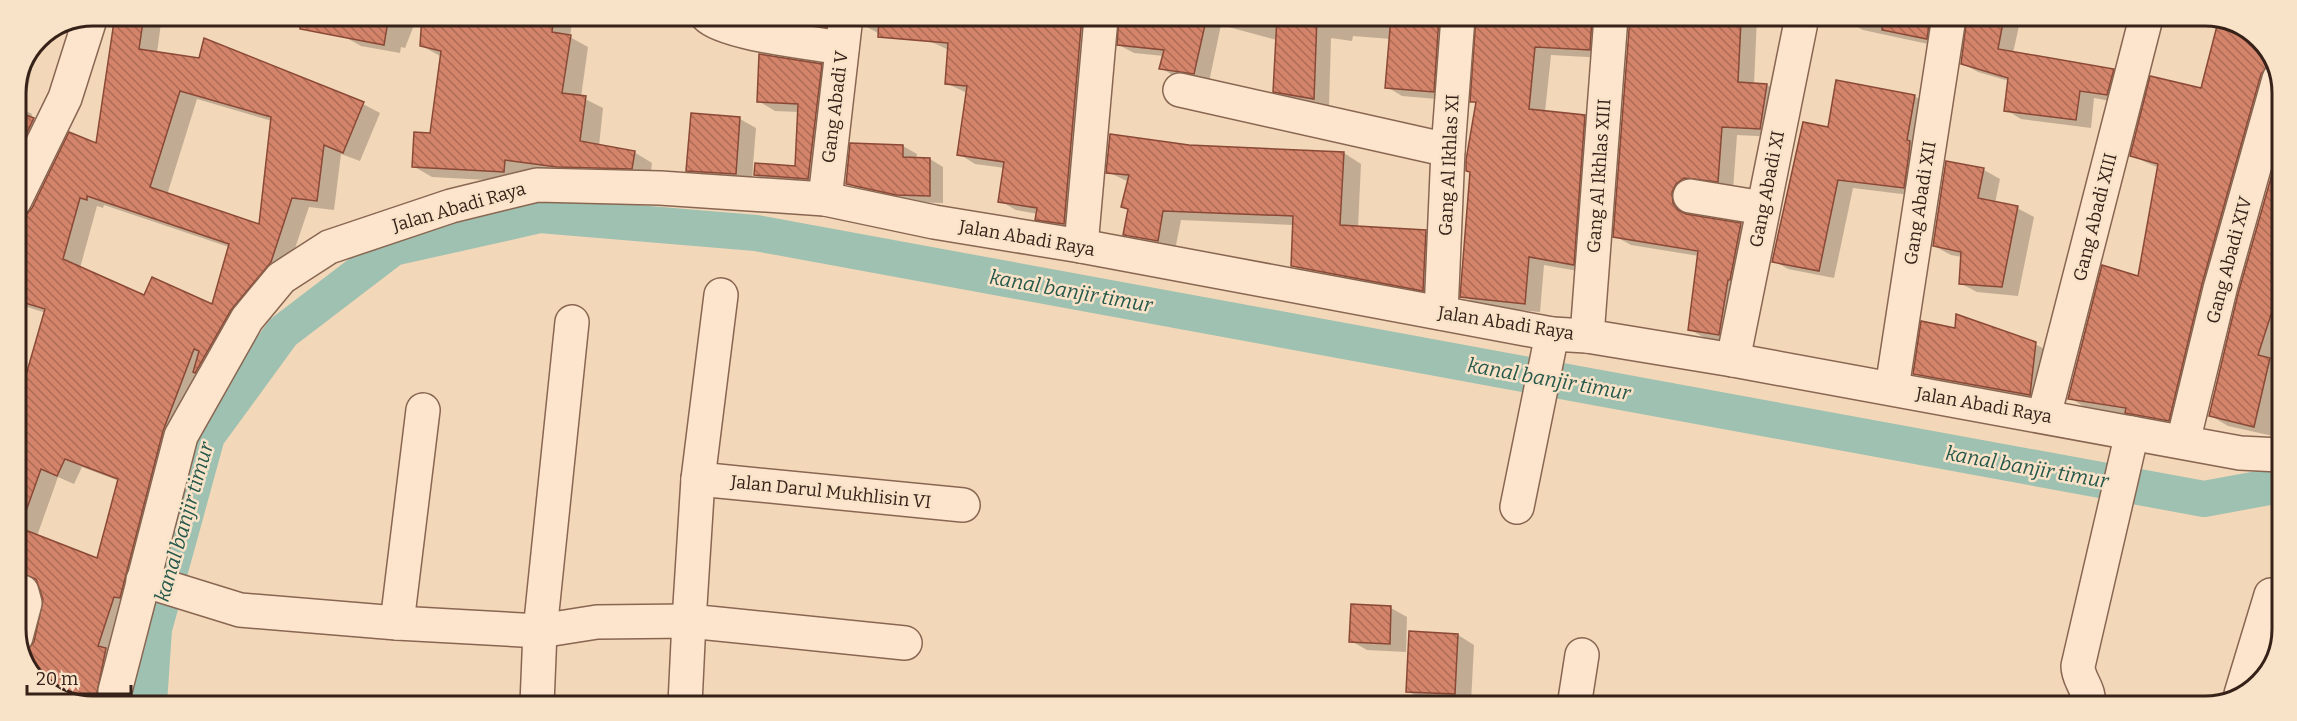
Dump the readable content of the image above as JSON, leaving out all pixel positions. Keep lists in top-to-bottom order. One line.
{"streets":{"street":["Gang Abadi V","Gang Al Ikhlas XI","Gang Al Ikhlas XIII","Gang Abadi XI","Gang Abadi XII","Jalan Abadi Raya","Gang Abadi XIII","Gang Abadi XIV","Jalan Darul Mukhlisin VI"]},"crossings":[["Gang Abadi V","Jalan Abadi Raya"],["Gang Al Ikhlas XI","Jalan Abadi Raya"],["Gang Al Ikhlas XIII","Jalan Abadi Raya"],["Gang Abadi XI","Jalan Abadi Raya"],["Gang Abadi XII","Jalan Abadi Raya"],["Jalan Abadi Raya","Gang Abadi XIII"],["Jalan Abadi Raya","Gang Abadi XIV"]],"water":["kanal banjir timur"],"scale_bar":"20 m"}
